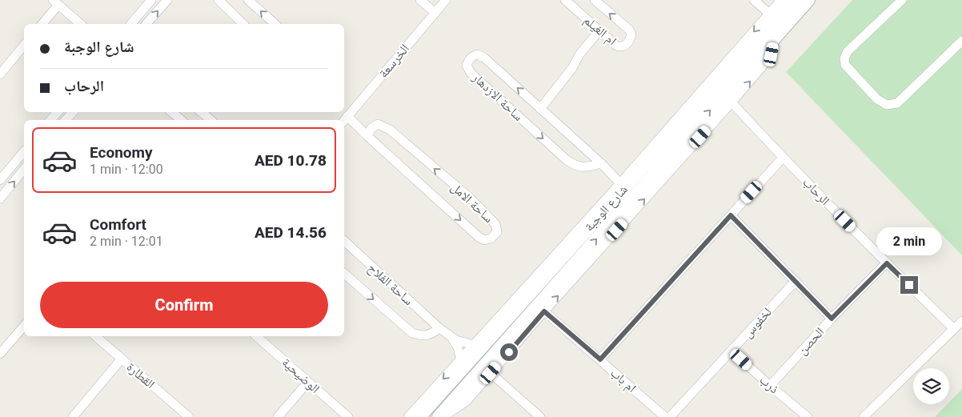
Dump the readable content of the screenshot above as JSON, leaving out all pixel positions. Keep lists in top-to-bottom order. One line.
{"streets":{"street":["ام الغيلم","الخرسعة","ساحة الازدهار","الرحاب","ساحة الامل","شارع الوجبة","ساحة الفلاح","لخفوس","الحصن","القطارة","الوضيحية","ام باب","ذرب"]},"crossings":[["الخرسعة","ساحة الامل"],["ساحة الازدهار","شارع الوجبة"],["الرحاب","شارع الوجبة"],["الرحاب","الحصن"],["شارع الوجبة","ساحة الفلاح"],["شارع الوجبة","ام باب"],["لخفوس","ذرب"],["الحصن","ذرب"]],"page":{"banner":["شارع الوجبة","الرحاب"],"list":[{"name":"Economy","note":"1 min · 12:00","value":"AED 10.78"},{"name":"Comfort","note":"2 min · 12:01","value":"AED 14.56"}],"bubble":"2 min","buttons":"Confirm"}}
